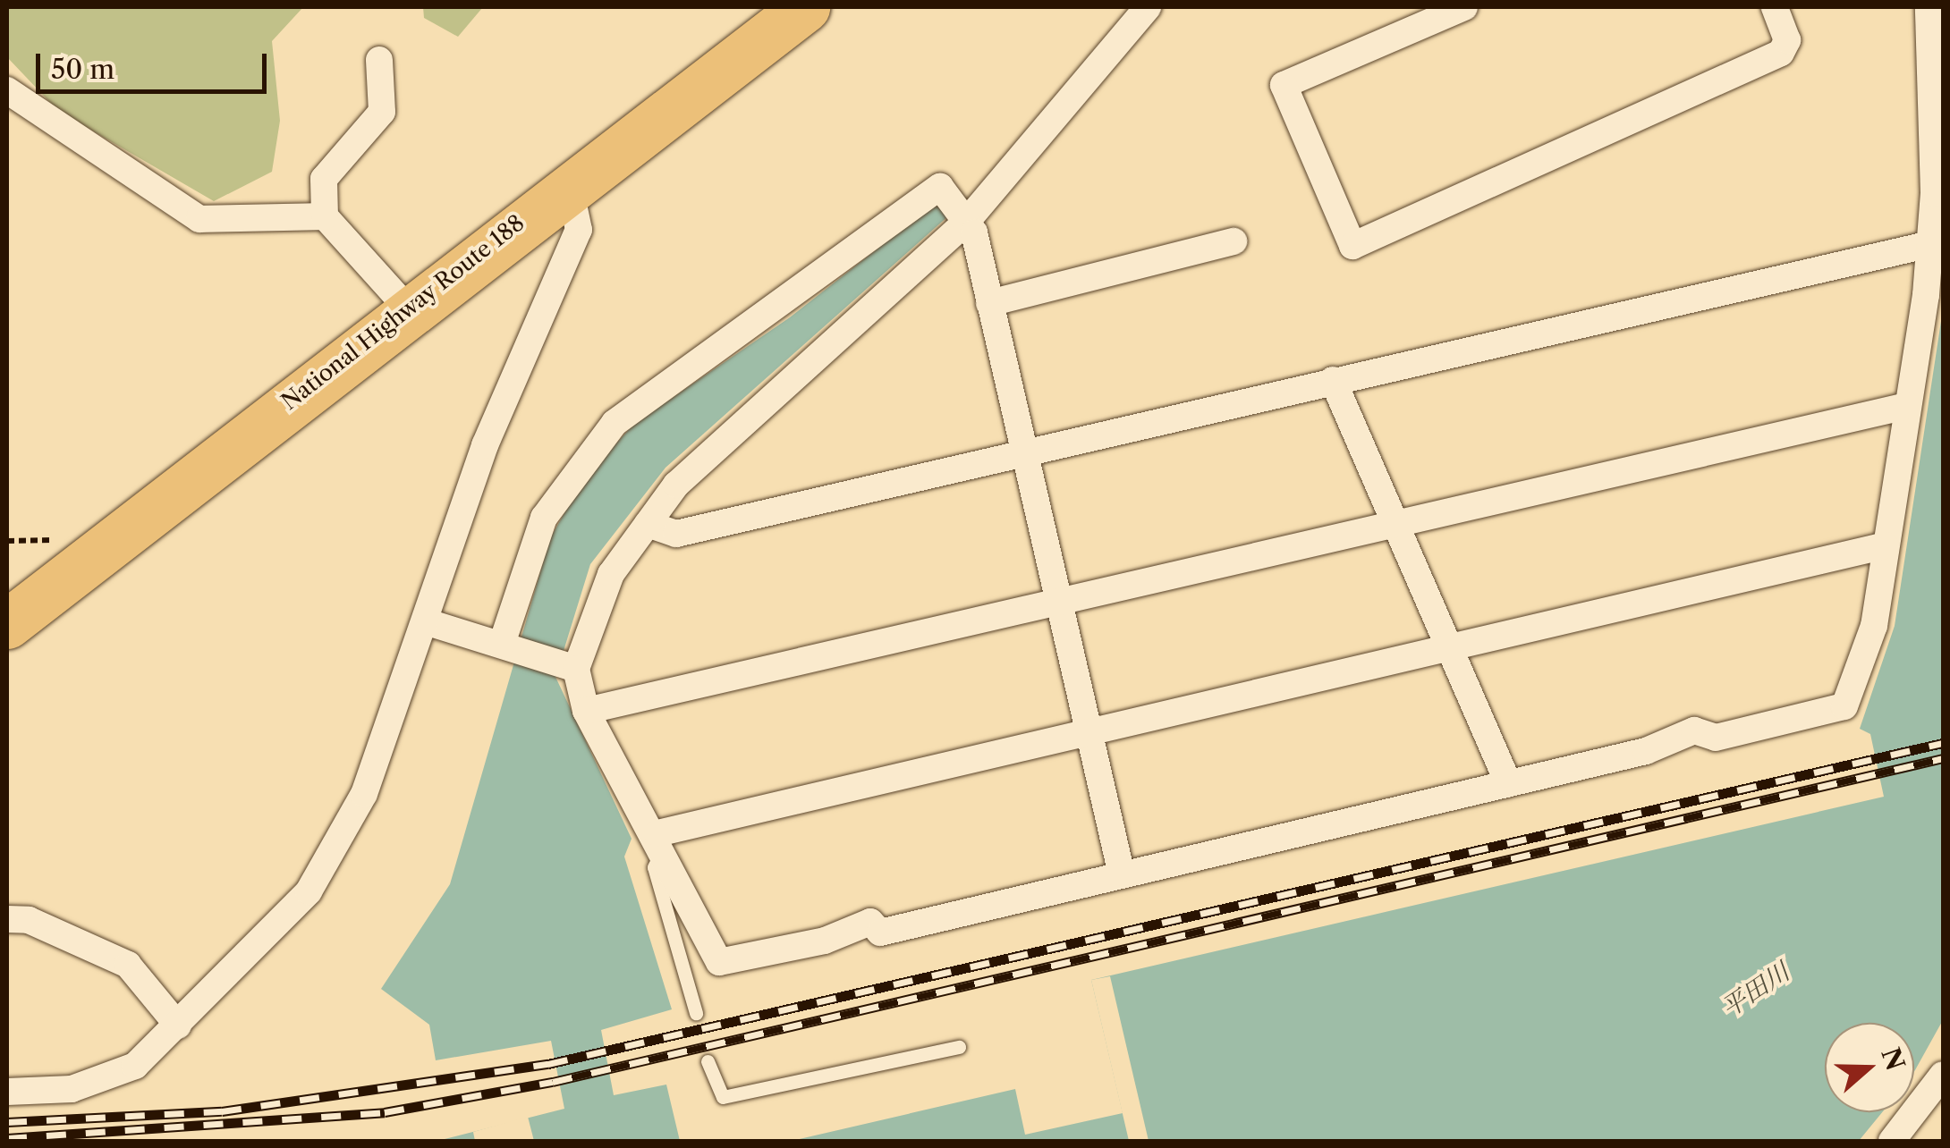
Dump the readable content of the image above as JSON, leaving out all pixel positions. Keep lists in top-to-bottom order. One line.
{"streets":{"highway":["National Highway Route 188"]},"water":["平田川"],"scale_bar":"50 m","north":"right"}
